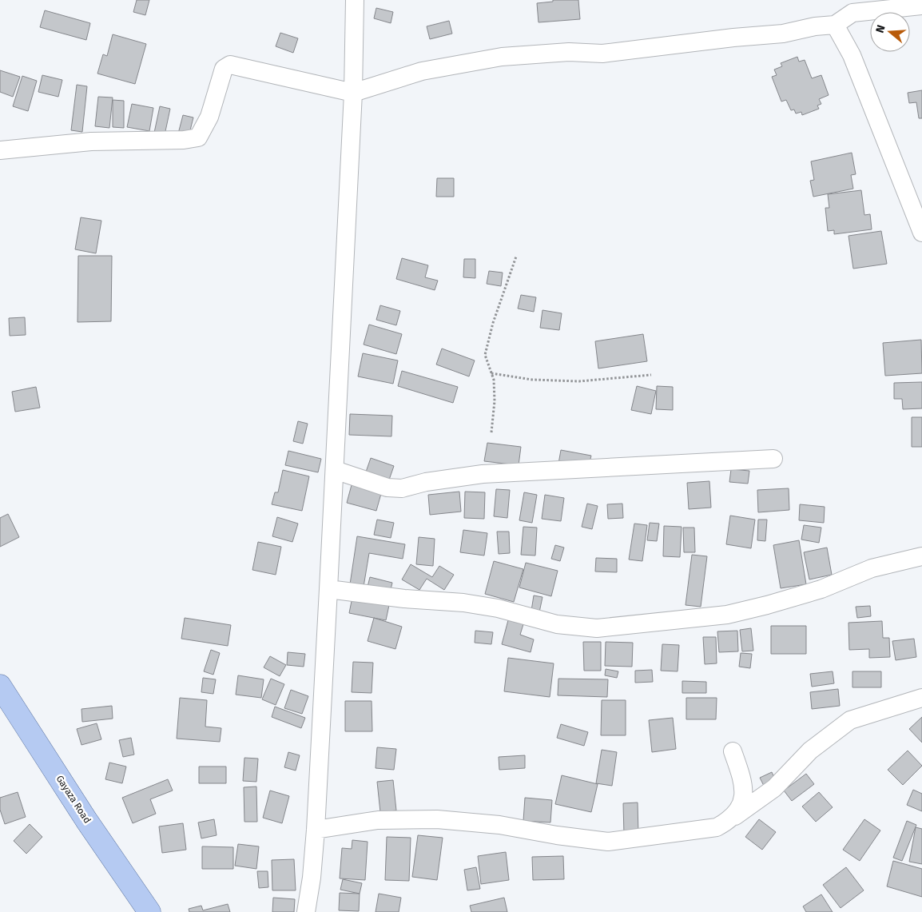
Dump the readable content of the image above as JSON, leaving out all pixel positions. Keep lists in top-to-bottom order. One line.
{"streets":{"main road":["Gayaza Road"]},"north":"left"}
